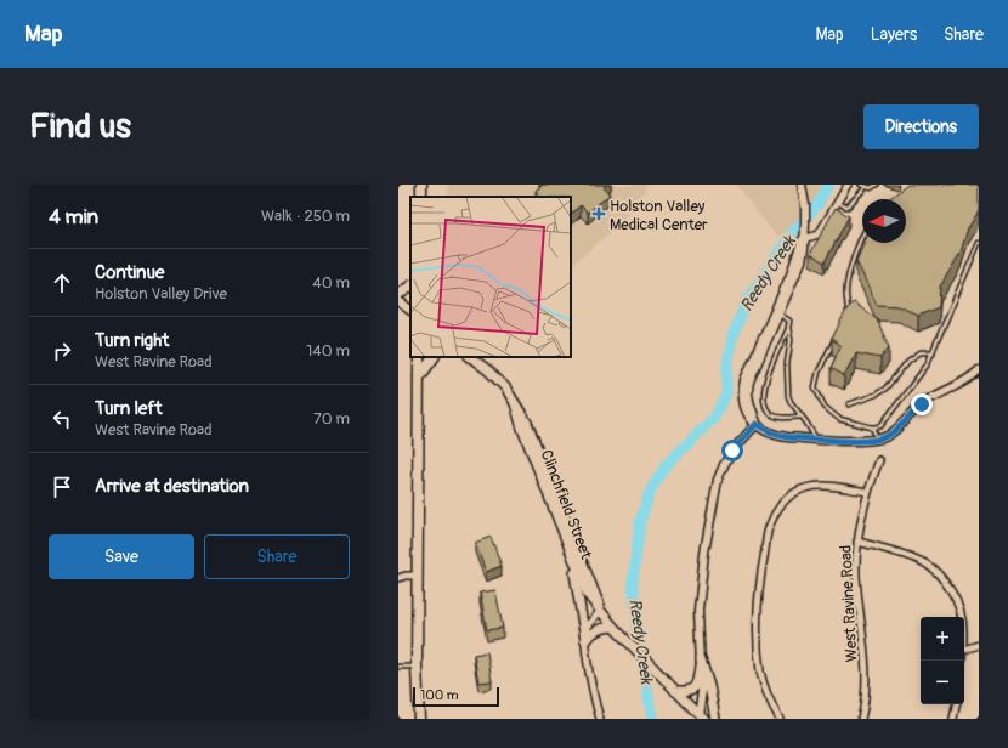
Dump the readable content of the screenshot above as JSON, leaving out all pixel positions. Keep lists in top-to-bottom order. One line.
{"streets":{"main road":["Clinchfield Street"],"street":["West Ravine Road"]},"water":["Reedy Creek"],"places":{"health":["Holston Valley Medical Center"]},"scale_bar":"100 m","north":"left","page":{"header":"Map","nav":["Map","Layers","Share"],"buttons":["Directions",["Save","Share"]],"title":"Find us","heading":["4 min","Walk · 250 m"],"list":[["Continue","Holston Valley Drive","40 m"],["Turn right","West Ravine Road","140 m"],["Turn left","West Ravine Road","70 m"],"Arrive at destination"],"map_buttons":["+","−"],"scale":"100 m"}}
